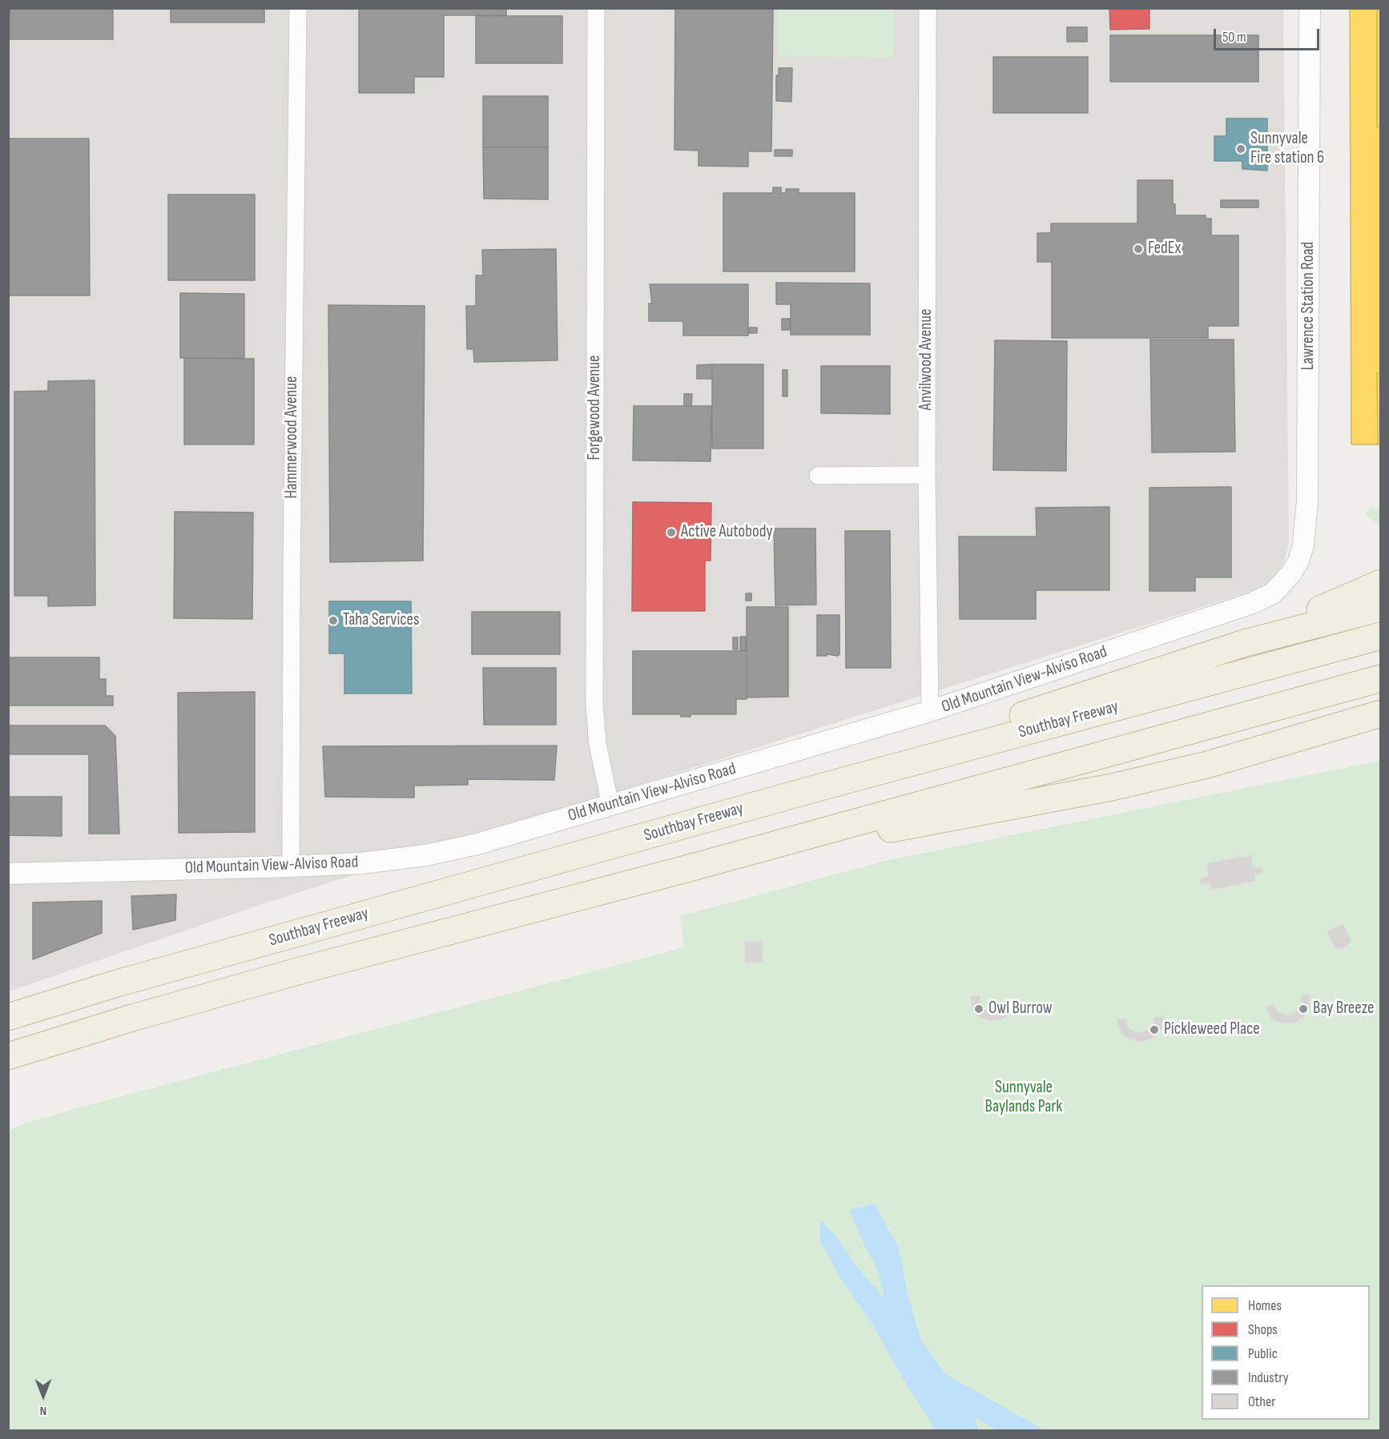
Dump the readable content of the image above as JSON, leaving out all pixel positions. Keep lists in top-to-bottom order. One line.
{"streets":{"highway":["Southbay Freeway"],"street":["Lawrence Station Road","Anvilwood Avenue","Forgewood Avenue","Hammerwood Avenue","Old Mountain View-Alviso Road"]},"crossings":[["Lawrence Station Road","Old Mountain View-Alviso Road"],["Anvilwood Avenue","Old Mountain View-Alviso Road"],["Forgewood Avenue","Old Mountain View-Alviso Road"],["Hammerwood Avenue","Old Mountain View-Alviso Road"]],"parks":["Sunnyvale Baylands Park"],"places":["Sunnyvale Fire station 6","FedEx","Active Autobody","Taha Services","Owl Burrow","Bay Breeze","Pickleweed Place"],"legend":["Homes","Shops","Public","Industry","Other"],"scale_bar":"50 m","north":"bottom"}
